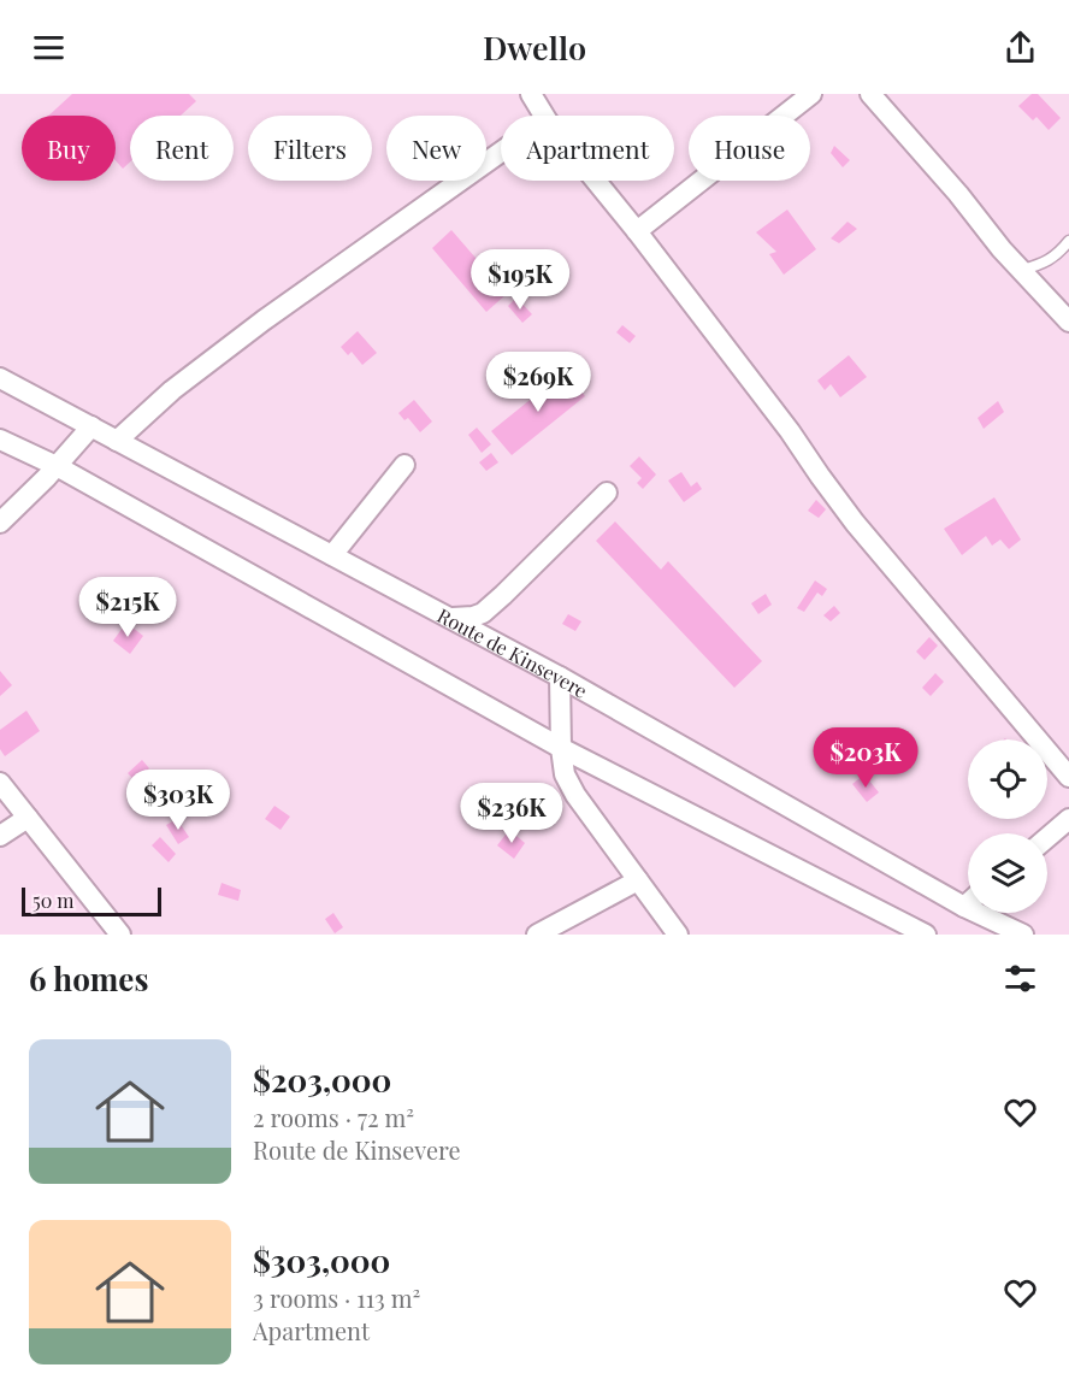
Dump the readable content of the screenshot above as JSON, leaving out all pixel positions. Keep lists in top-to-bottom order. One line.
{"streets":{"street":["Route de Kinsevere"]},"scale_bar":"50 m","page":{"header":"Dwello","chip":["Buy","Rent","Filters","New","Apartment","House"],"price":["$195K","$269K","$215K","$203K","$303K","$236K"],"scale":"50 m","heading":"6 homes","list":[{"name":"$203,000","note":"2 rooms · 72 m² · Route de Kinsevere"},{"name":"$303,000","note":"3 rooms · 113 m² · Apartment"}]}}
